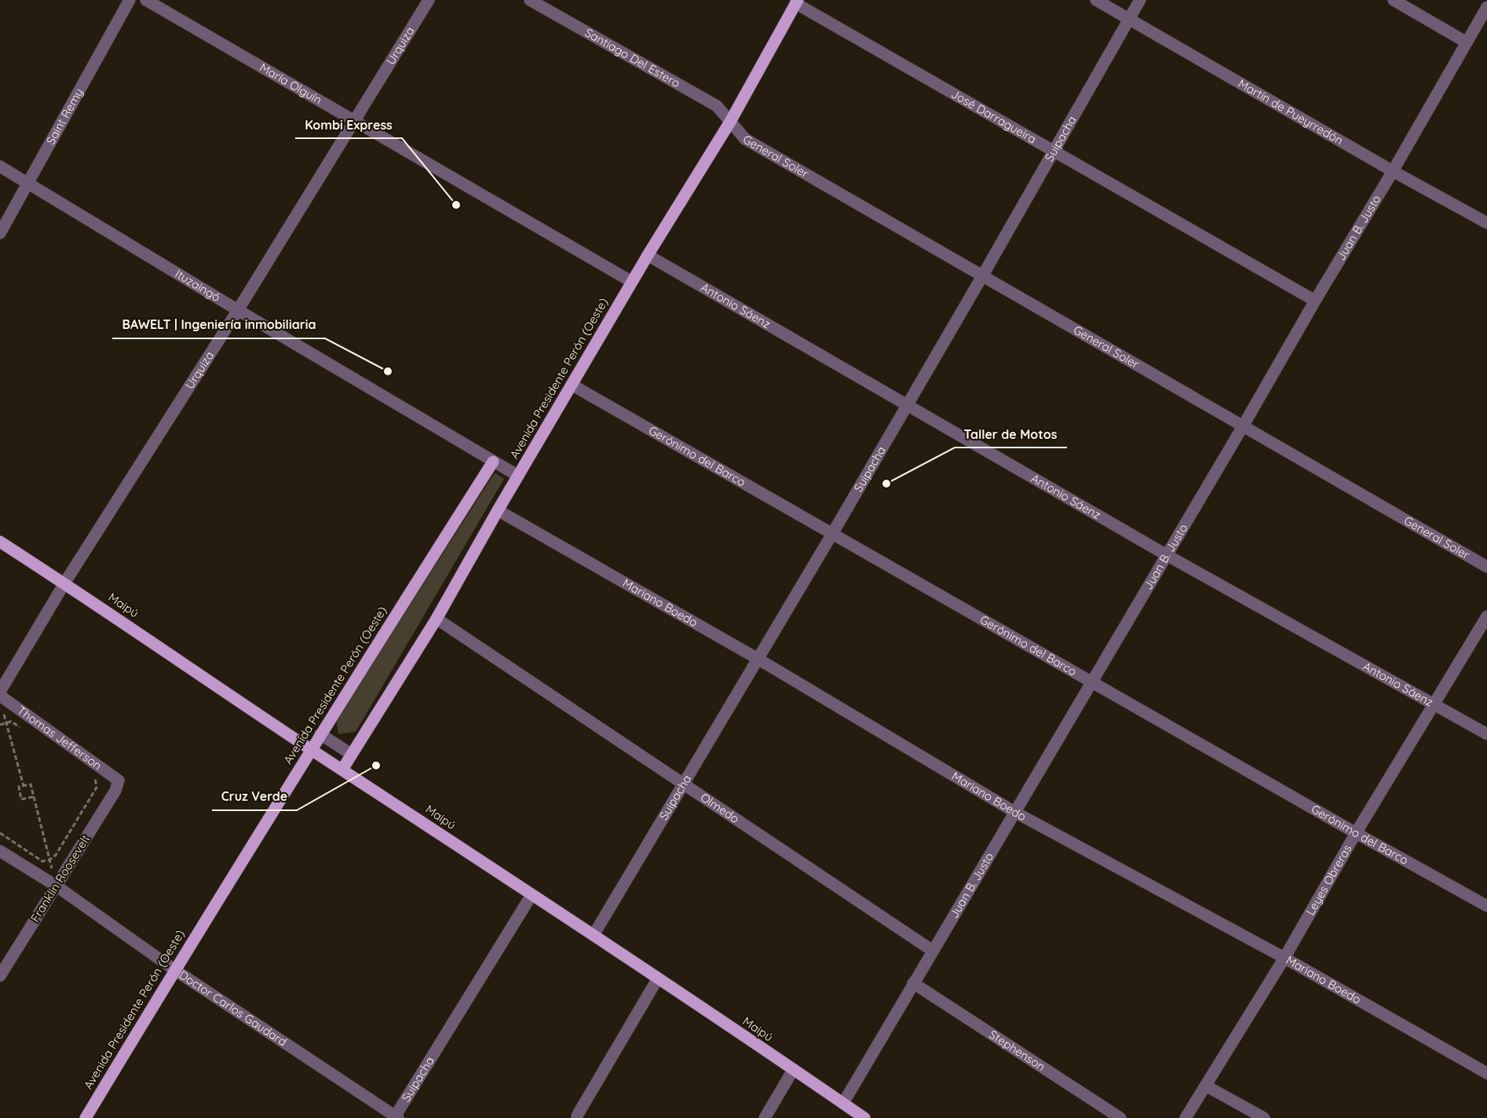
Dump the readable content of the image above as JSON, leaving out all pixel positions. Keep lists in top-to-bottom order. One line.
{"streets":{"main road":["Avenida Presidente Perón (Oeste)","Maipú"],"street":["Urquiza","Santiago Del Estero","María Olguín","Martín de Pueyrredón","José Darragueira","Saint Remy","Suipacha","General Soler","Juan B. Justo","Ituzaingó","Antonio Sáenz","Gerónimo del Barco","Mariano Boedo","Thomas Jefferson","Olmedo","Franklin Roosevelt","Leyes Obreras","Doctor Carlos Gaudard","Stephenson"]},"crossings":[["Urquiza","María Olguín"],["Urquiza","Ituzaingó"],["Urquiza","Maipú"],["Santiago Del Estero","General Soler"],["Santiago Del Estero","Avenida Presidente Perón (Oeste)"],["María Olguín","Avenida Presidente Perón (Oeste)"],["Martín de Pueyrredón","Suipacha"],["Martín de Pueyrredón","Juan B. Justo"],["José Darragueira","Suipacha"],["José Darragueira","Juan B. Justo"],["José Darragueira","Avenida Presidente Perón (Oeste)"],["Saint Remy","Ituzaingó"],["Suipacha","General Soler"],["Suipacha","Antonio Sáenz"],["Suipacha","Gerónimo del Barco"],["Suipacha","Mariano Boedo"],["Suipacha","Maipú"],["Suipacha","Olmedo"],["Suipacha","Doctor Carlos Gaudard"],["General Soler","Juan B. Justo"],["General Soler","Avenida Presidente Perón (Oeste)"],["Juan B. Justo","Antonio Sáenz"],["Juan B. Justo","Gerónimo del Barco"],["Juan B. Justo","Mariano Boedo"],["Juan B. Justo","Maipú"],["Juan B. Justo","Olmedo"],["Juan B. Justo","Stephenson"],["Ituzaingó","Avenida Presidente Perón (Oeste)"],["Antonio Sáenz","Avenida Presidente Perón (Oeste)"],["Antonio Sáenz","Leyes Obreras"],["Avenida Presidente Perón (Oeste)","Gerónimo del Barco"],["Avenida Presidente Perón (Oeste)","Mariano Boedo"],["Avenida Presidente Perón (Oeste)","Maipú"],["Avenida Presidente Perón (Oeste)","Olmedo"],["Avenida Presidente Perón (Oeste)","Doctor Carlos Gaudard"],["Gerónimo del Barco","Leyes Obreras"],["Mariano Boedo","Leyes Obreras"],["Thomas Jefferson","Franklin Roosevelt"],["Franklin Roosevelt","Doctor Carlos Gaudard"]],"places":["Kombi Express","BAWELT | Ingeniería inmobiliaria","Taller de Motos","Cruz Verde"]}
